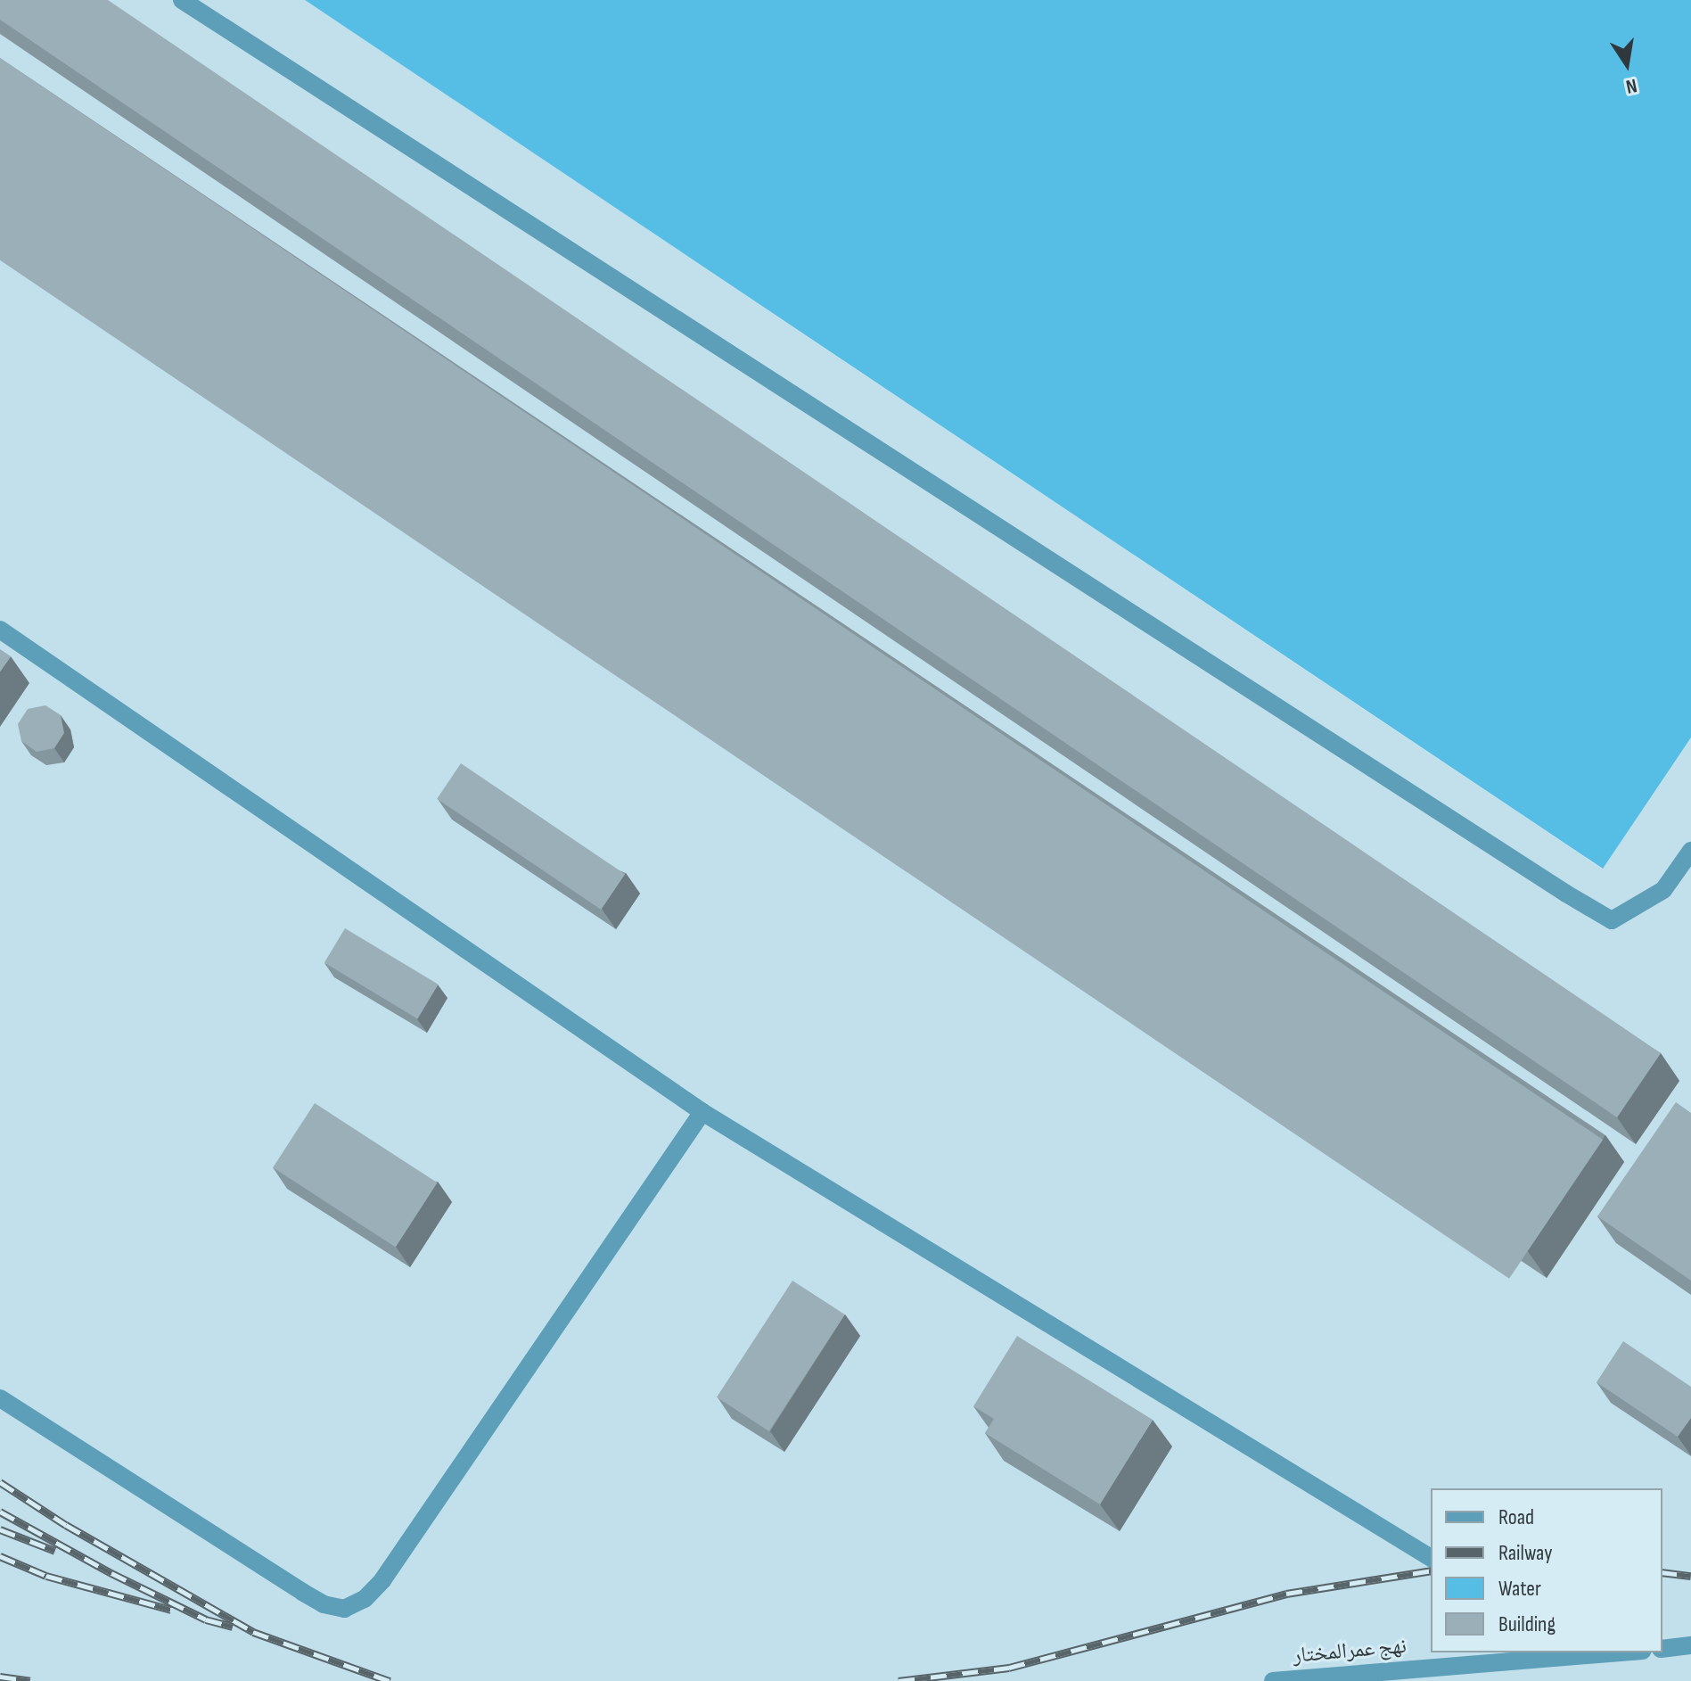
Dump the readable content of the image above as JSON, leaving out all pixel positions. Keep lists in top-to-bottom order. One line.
{"streets":{"street":["نهج عمرالمختار"]},"legend":["Road","Railway","Water","Building"],"north":"bottom"}
